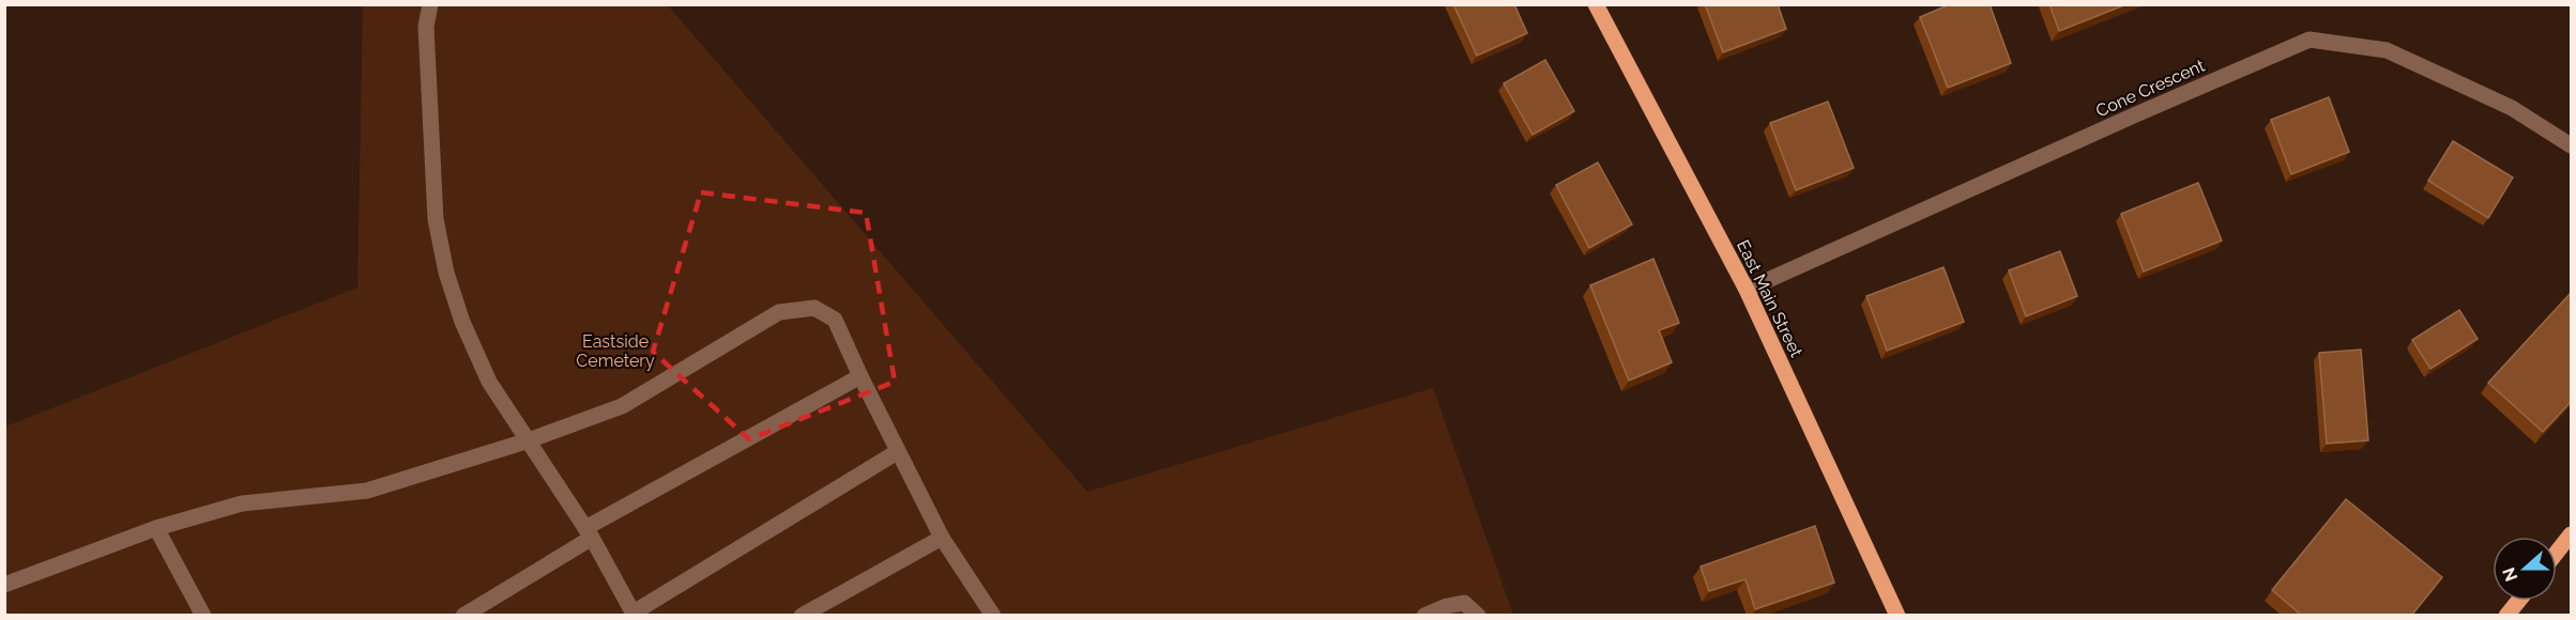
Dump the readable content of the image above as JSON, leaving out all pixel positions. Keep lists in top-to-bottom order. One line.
{"streets":{"main road":["East Main Street"],"street":["Cone Crescent"]},"crossings":[["Cone Crescent","East Main Street"]],"parks":["Eastside Cemetery"],"north":"left"}
